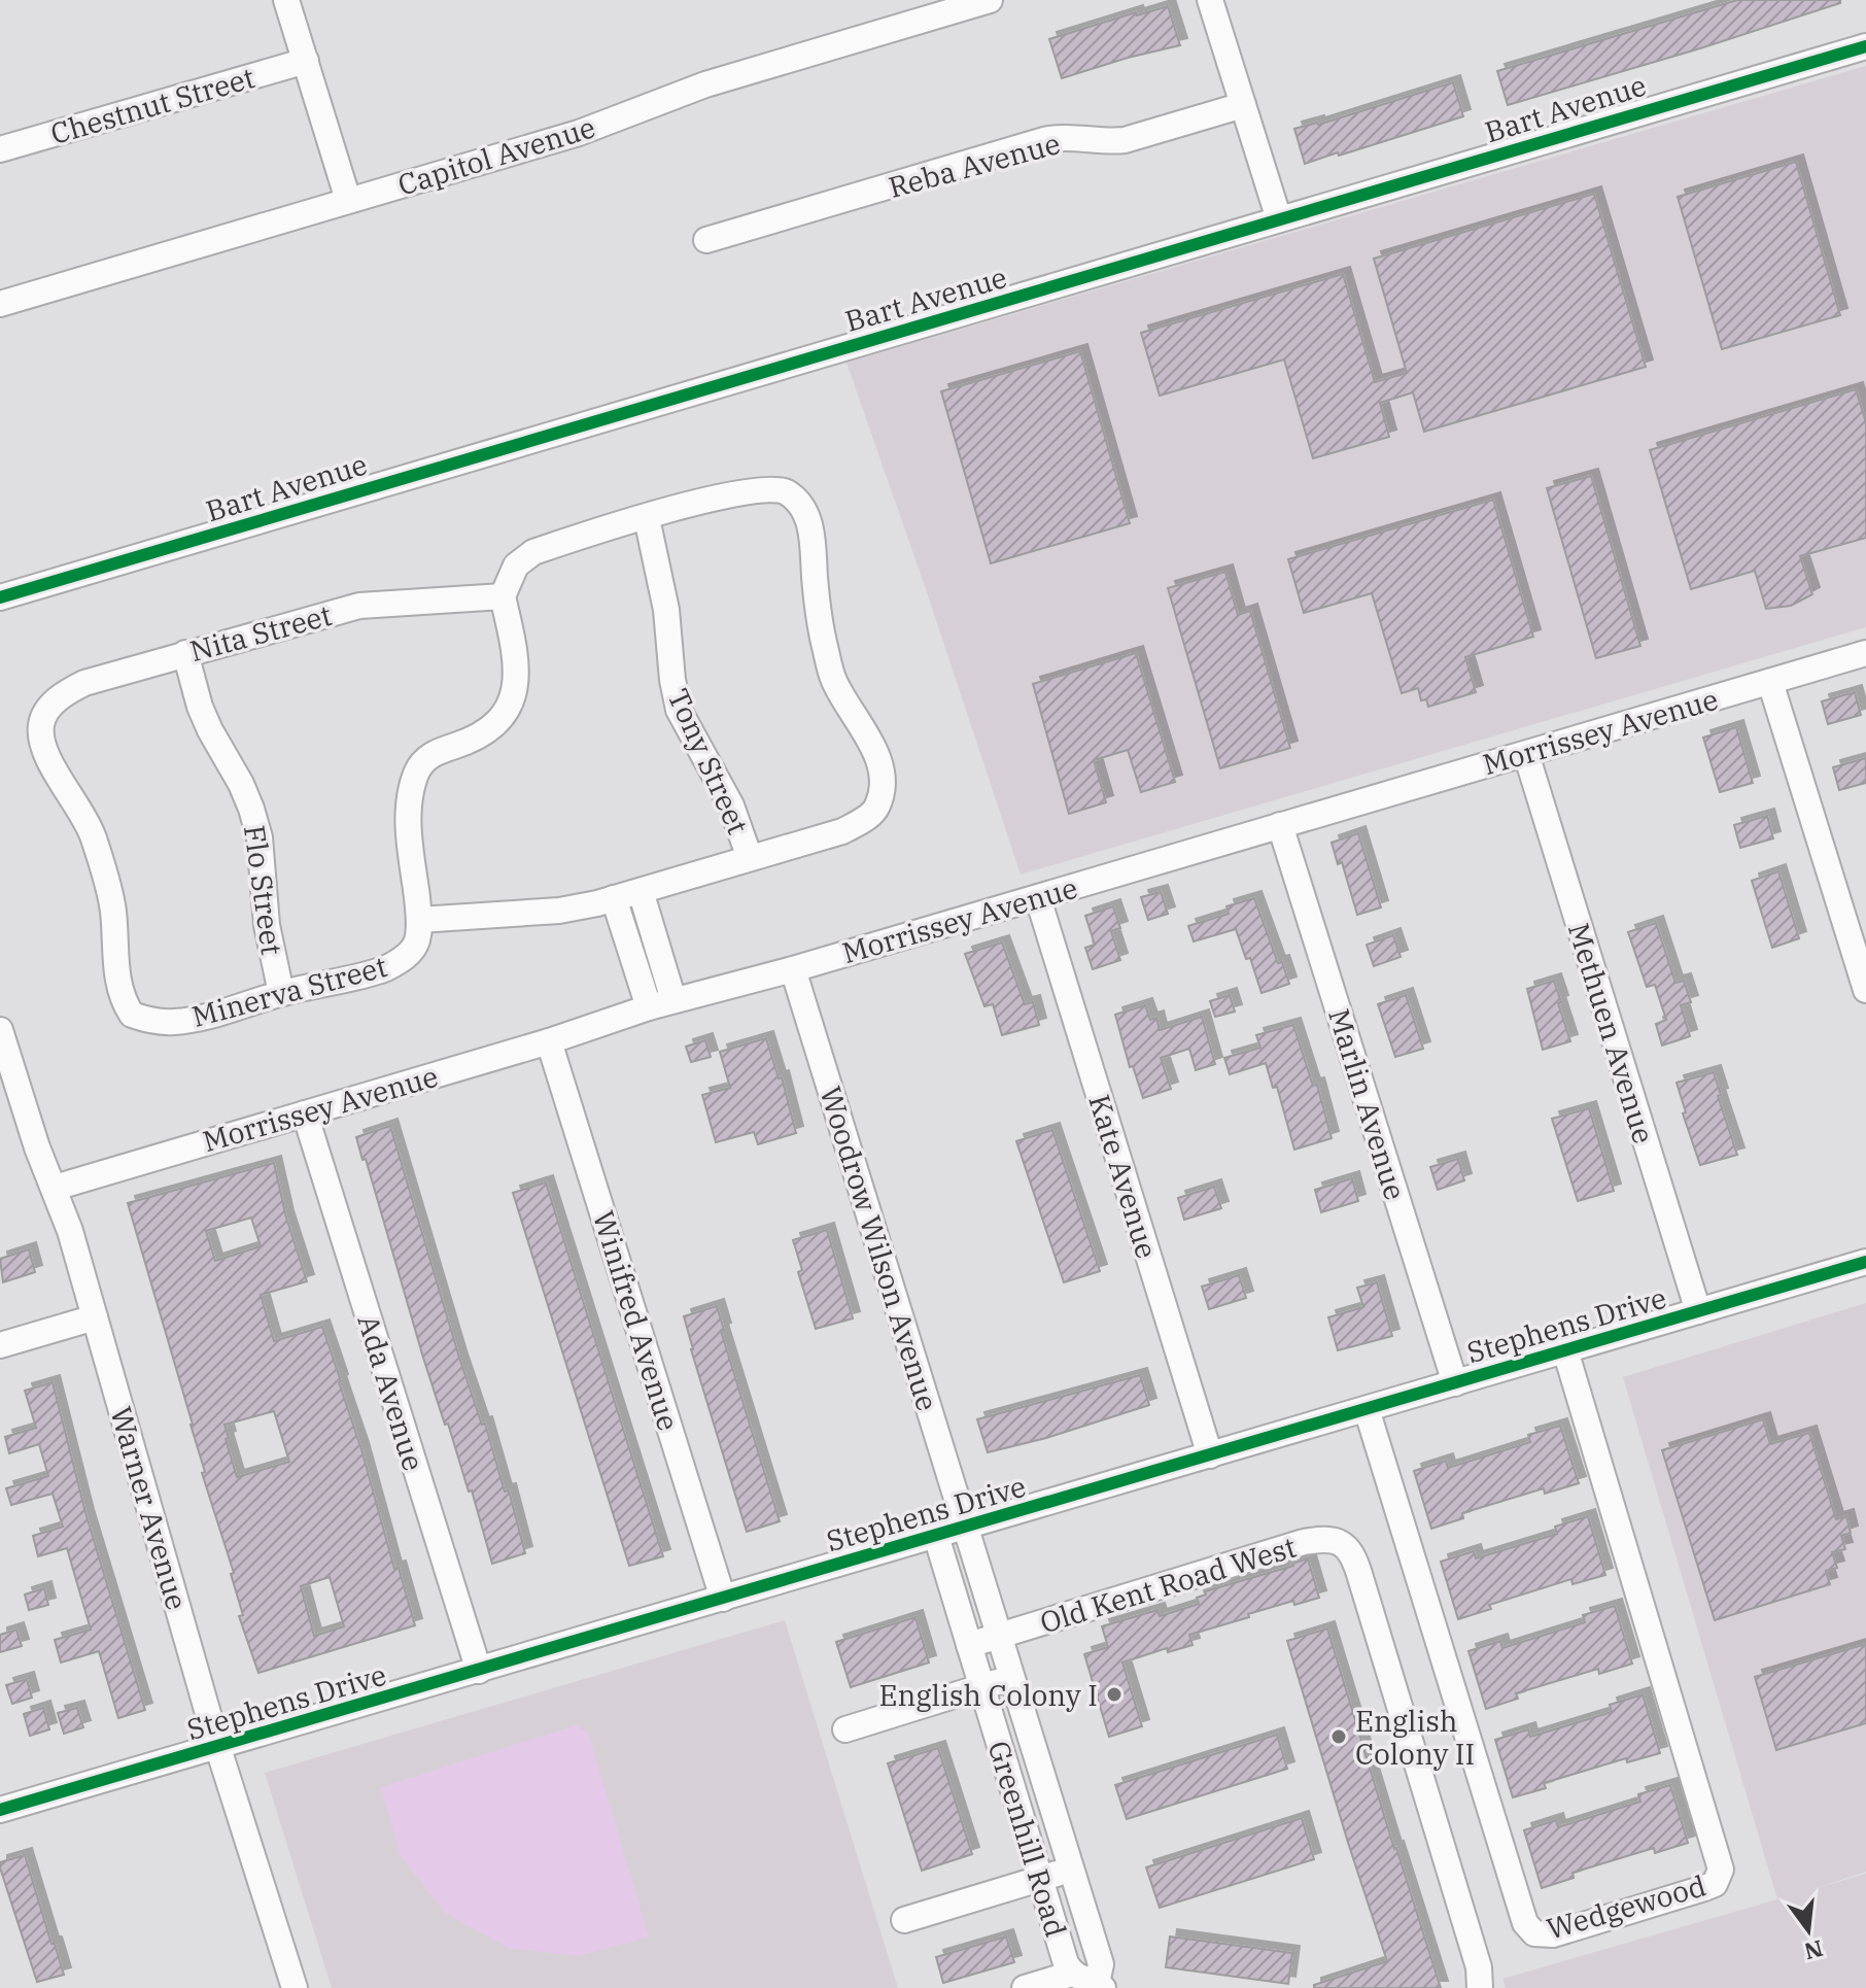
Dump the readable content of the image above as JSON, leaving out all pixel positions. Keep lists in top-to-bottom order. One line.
{"streets":{"street":["Chestnut Street","Bart Avenue","Capitol Avenue","Reba Avenue","Nita Street","Morrissey Avenue","Tony Street","Flo Street","Minerva Street","Methuen Avenue","Marlin Avenue","Kate Avenue","Woodrow Wilson Avenue","Winifred Avenue","Stephens Drive","Ada Avenue","Warner Avenue","Old Kent Road West","Greenhill Road","Wedgewood"]},"crossings":[["Nita Street","Flo Street"],["Nita Street","Minerva Street"],["Morrissey Avenue","Methuen Avenue"],["Morrissey Avenue","Marlin Avenue"],["Morrissey Avenue","Kate Avenue"],["Morrissey Avenue","Woodrow Wilson Avenue"],["Morrissey Avenue","Winifred Avenue"],["Morrissey Avenue","Ada Avenue"],["Morrissey Avenue","Warner Avenue"],["Flo Street","Minerva Street"],["Methuen Avenue","Stephens Drive"],["Marlin Avenue","Stephens Drive"],["Kate Avenue","Stephens Drive"],["Woodrow Wilson Avenue","Stephens Drive"],["Woodrow Wilson Avenue","Greenhill Road"],["Winifred Avenue","Stephens Drive"],["Stephens Drive","Ada Avenue"],["Stephens Drive","Warner Avenue"],["Stephens Drive","Greenhill Road"],["Stephens Drive","Wedgewood"],["Old Kent Road West","Greenhill Road"]],"places":["English Colony I","English Colony II"],"north":"bottom"}
